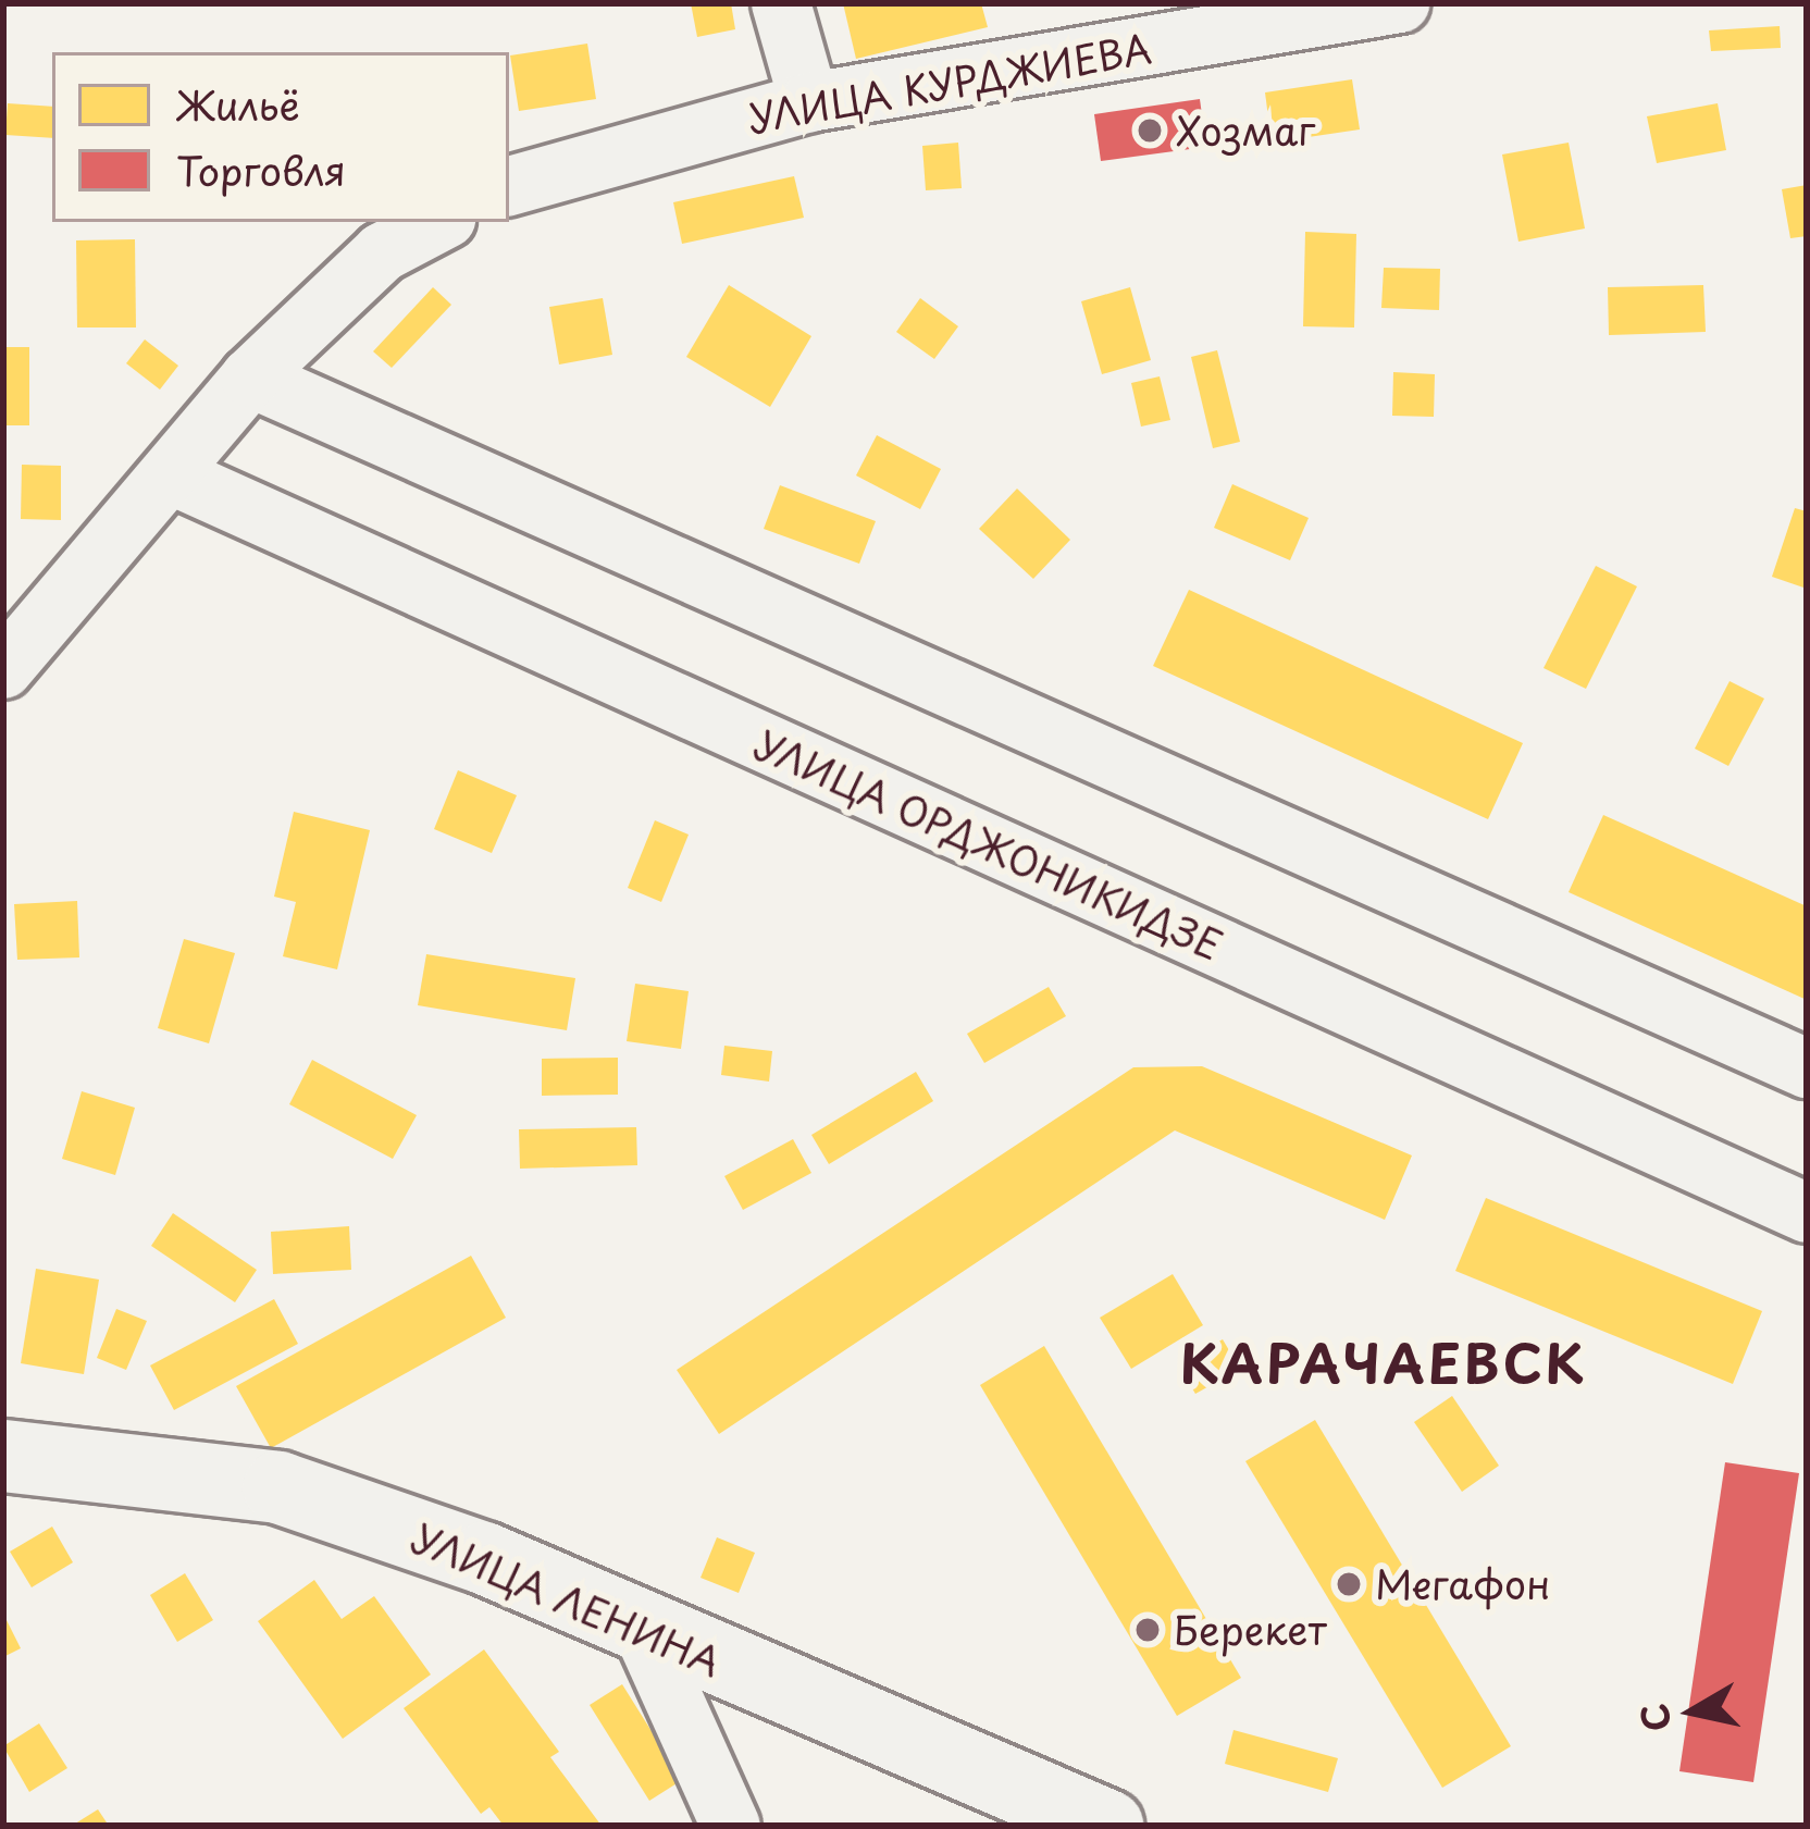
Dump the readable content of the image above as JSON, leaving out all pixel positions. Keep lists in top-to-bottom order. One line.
{"streets":{"main road":["УЛИЦА ЛЕНИНА"],"street":["УЛИЦА КУРДЖИЕВА","УЛИЦА ОРДЖОНИКИДЗЕ"]},"districts":["КАРАЧАЕВСК"],"places":["Хозмаг","Мегафон","Берекет"],"legend":["Жильё","Торговля"],"north":"left"}
